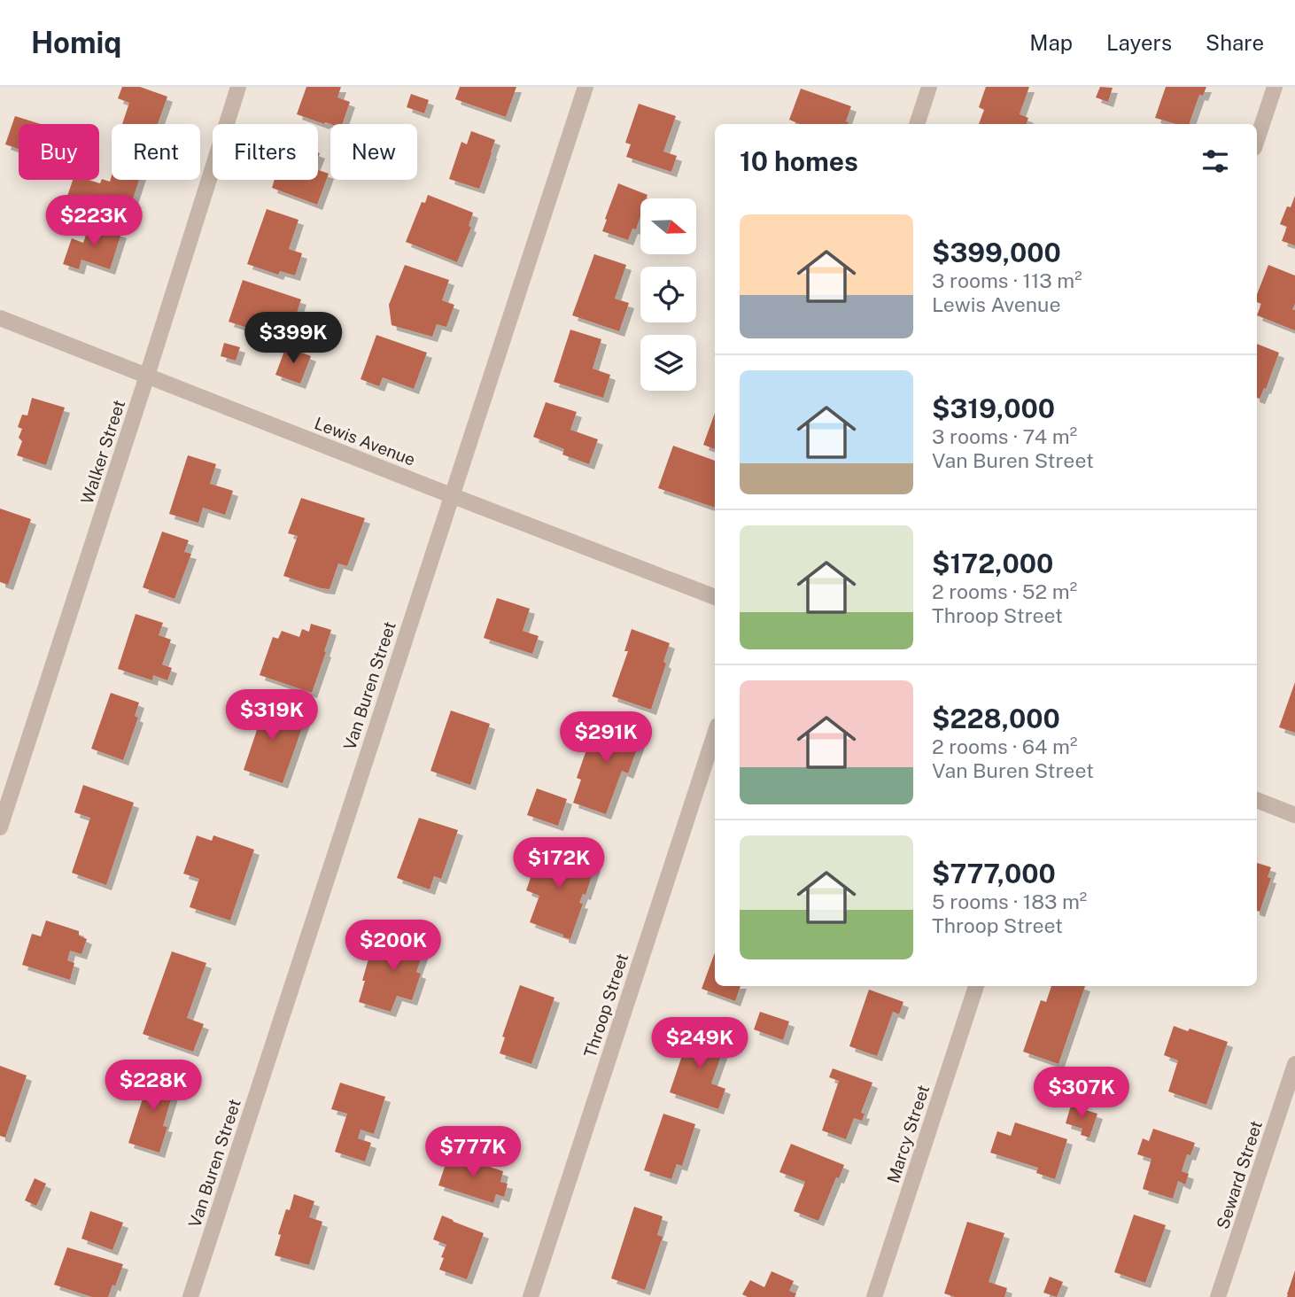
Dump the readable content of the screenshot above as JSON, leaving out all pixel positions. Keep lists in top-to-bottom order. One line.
{"streets":{"street":["Lewis Avenue","Walker Street","Van Buren Street","Throop Street","Marcy Street","Seward Street"]},"crossings":[["Lewis Avenue","Walker Street"],["Lewis Avenue","Van Buren Street"]],"north":"right","page":{"header":"Homiq","nav":["Map","Layers","Share"],"chip":["Buy","Rent","Filters","New"],"heading":"10 homes","price":["$223K","$399K","$319K","$291K","$172K","$200K","$249K","$228K","$307K","$777K"],"list":[{"name":"$399,000","note":"3 rooms · 113 m² · Lewis Avenue"},{"name":"$319,000","note":"3 rooms · 74 m² · Van Buren Street"},{"name":"$172,000","note":"2 rooms · 52 m² · Throop Street"},{"name":"$228,000","note":"2 rooms · 64 m² · Van Buren Street"},{"name":"$777,000","note":"5 rooms · 183 m² · Throop Street"}]}}
